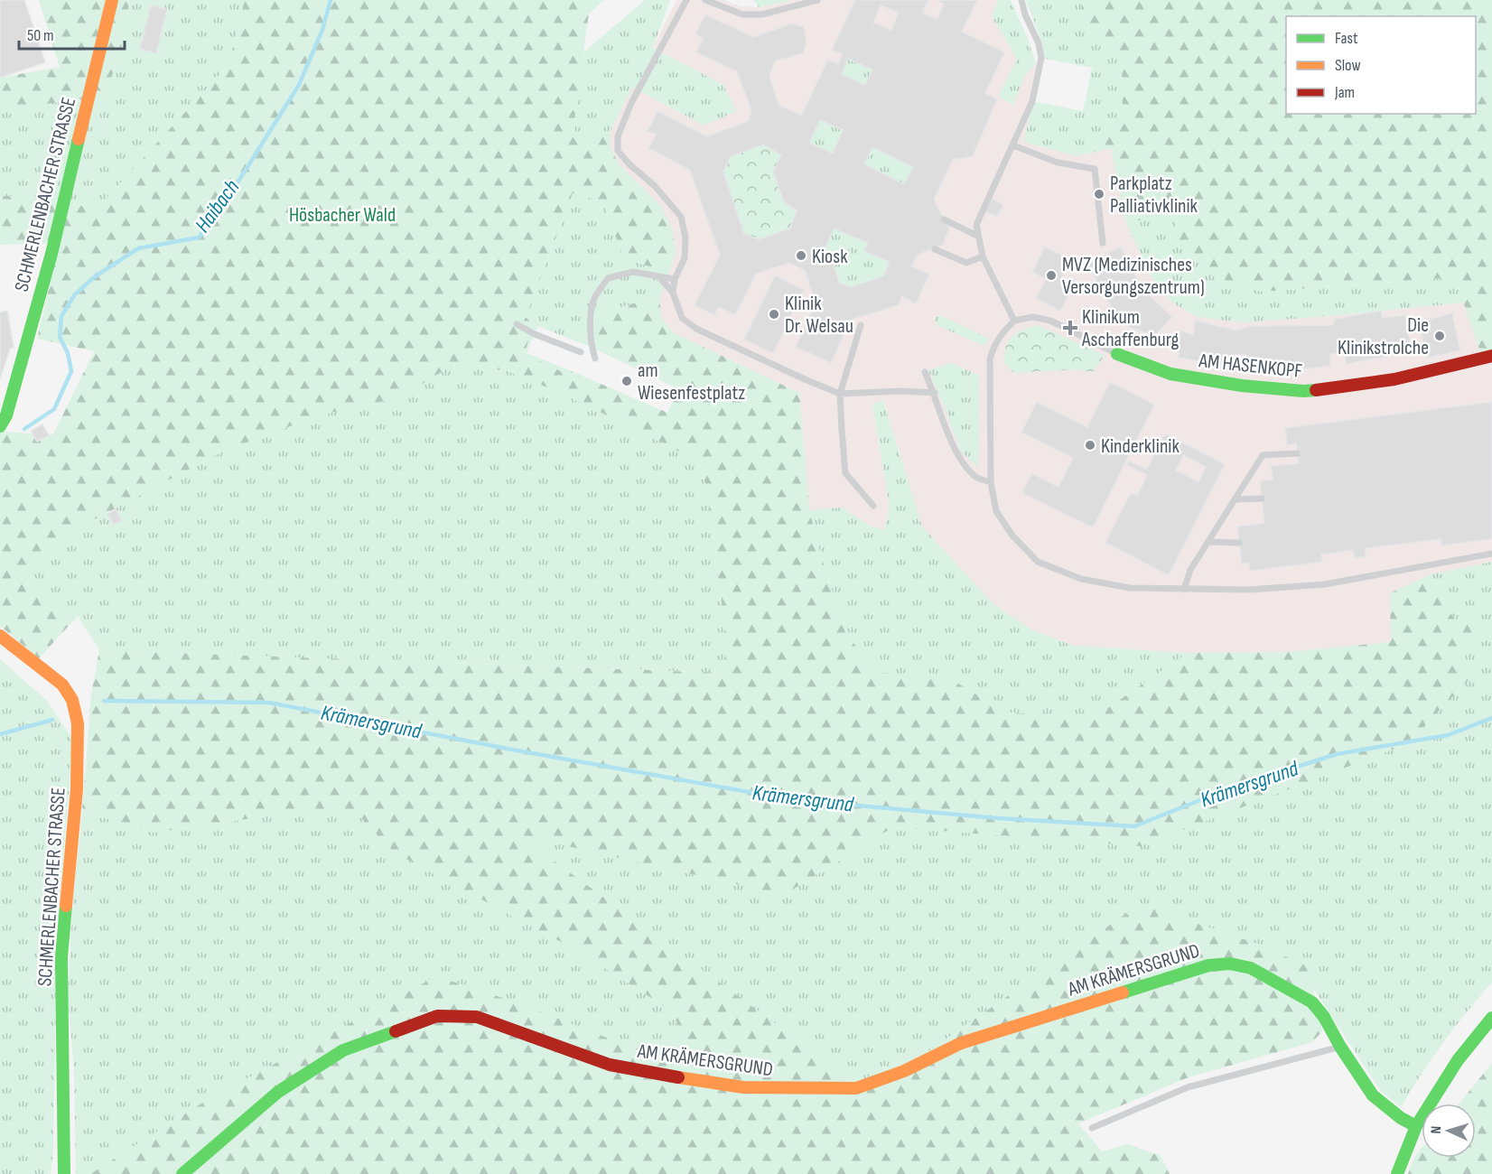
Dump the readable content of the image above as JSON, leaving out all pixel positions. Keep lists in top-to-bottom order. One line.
{"streets":{"street":["SCHMERLENBACHER STRASSE","AM HASENKOPF","AM KRÄMERSGRUND"]},"water":["Haibach","Krämersgrund"],"parks":["Hösbacher Wald"],"places":{"other":["Parkplatz Palliativklinik","Kiosk","MVZ (Medizinisches Versorgungszentrum)","Klinik Dr. Welsau","Die Klinikstrolche","am Wiesenfestplatz","Kinderklinik"],"health":["Klinikum Aschaffenburg"]},"legend":["Fast","Slow","Jam"],"scale_bar":"50 m","north":"left"}
